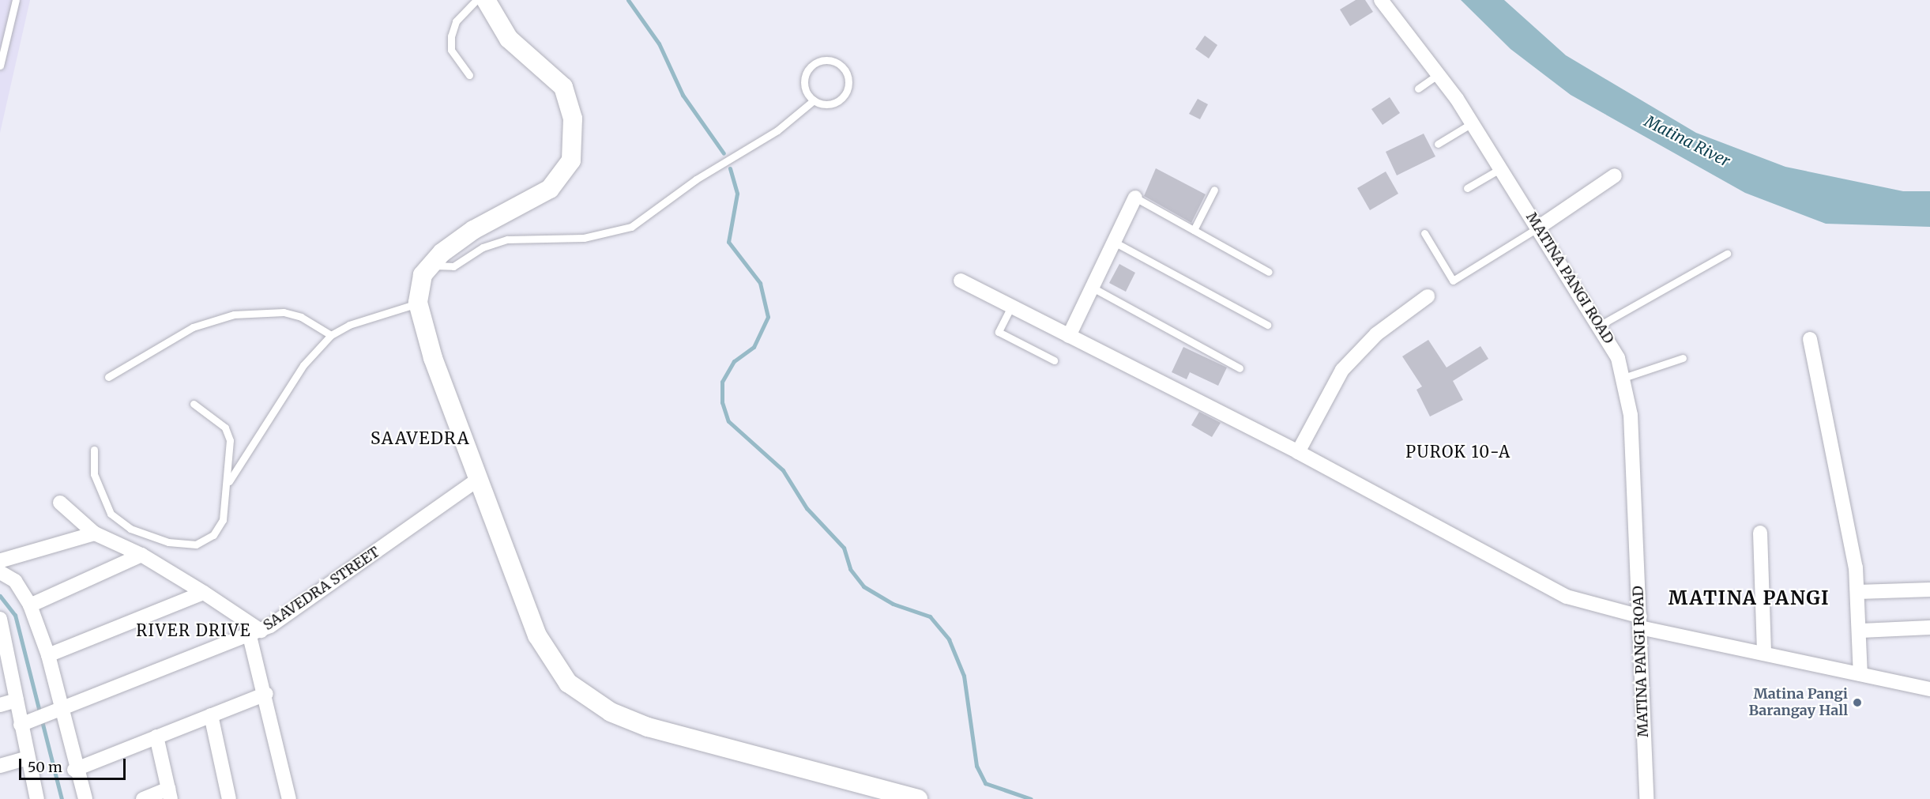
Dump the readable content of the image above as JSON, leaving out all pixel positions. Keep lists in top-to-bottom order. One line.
{"streets":{"street":["MATINA PANGI ROAD","SAAVEDRA STREET"]},"districts":["SAAVEDRA","PUROK 10-A","MATINA PANGI","RIVER DRIVE"],"water":["Matina River"],"places":["Matina Pangi Barangay Hall"],"scale_bar":"50 m"}
